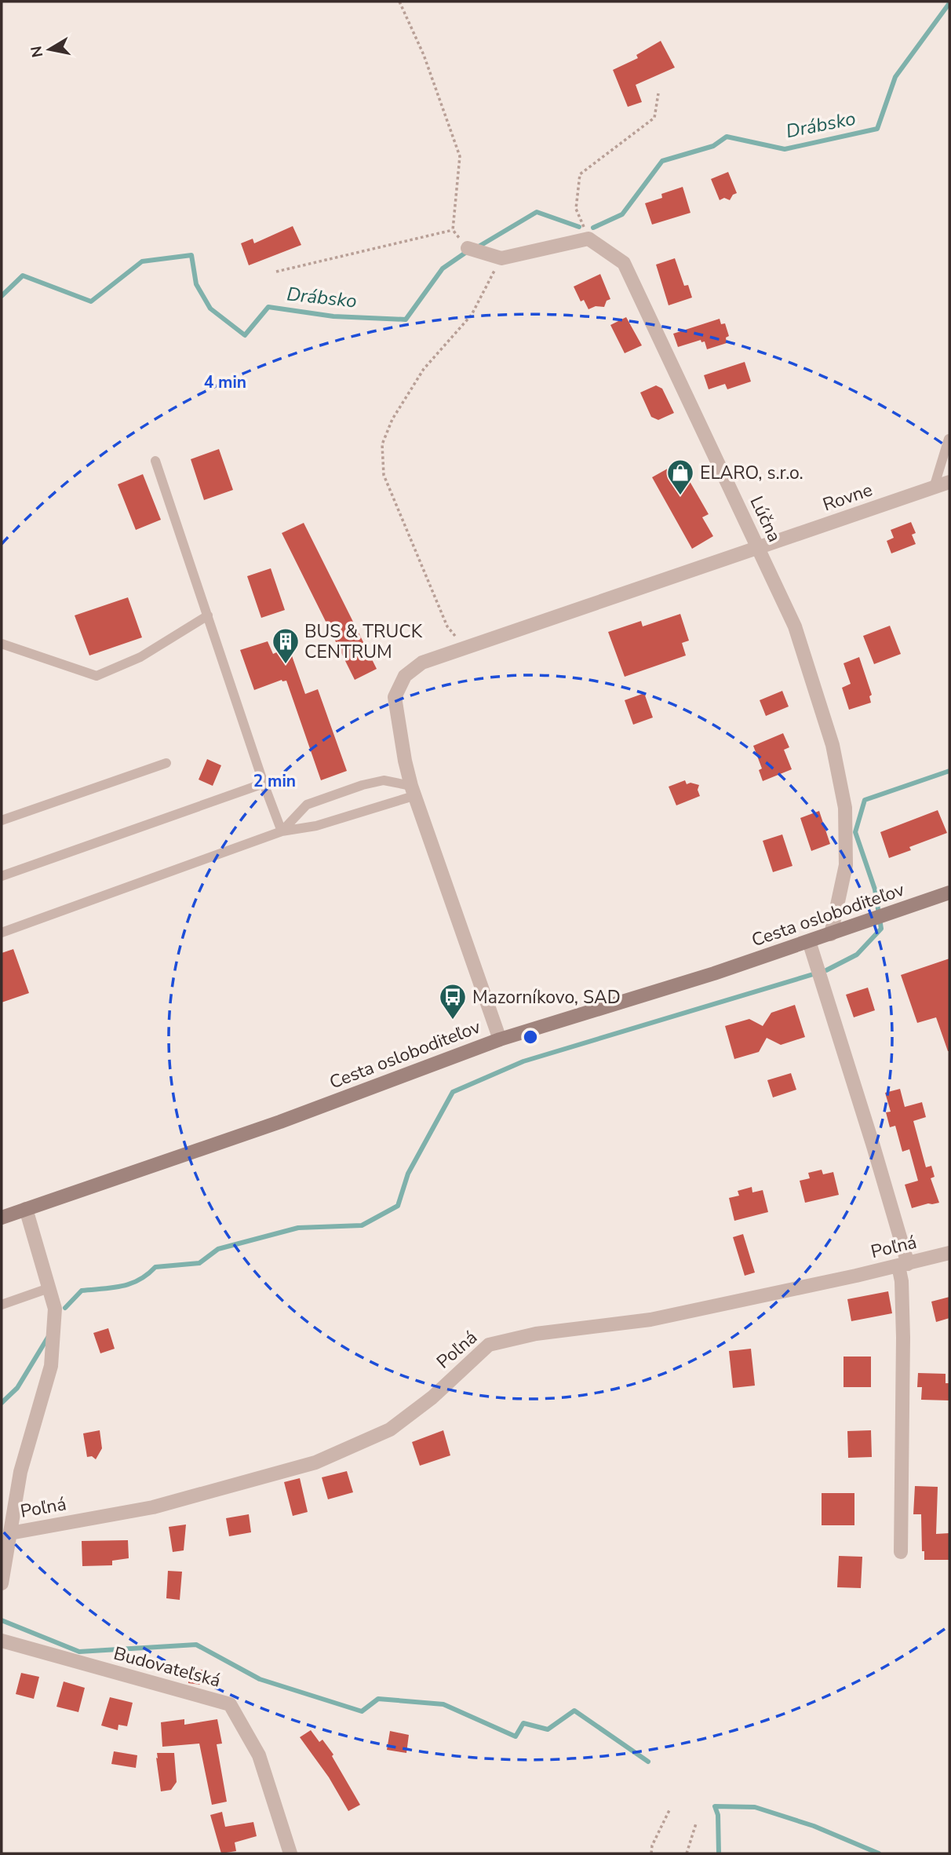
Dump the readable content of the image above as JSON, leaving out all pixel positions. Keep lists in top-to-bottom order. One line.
{"streets":{"main road":["Cesta osloboditeľov"],"street":["Rovne","Lúčna","Poľná","Budovateľská"]},"crossings":[["Rovne","Lúčna"],["Rovne","Cesta osloboditeľov"],["Lúčna","Cesta osloboditeľov"]],"water":["Drábsko"],"places":{"shop":["ELARO, s.r.o."],"building":["BUS & TRUCK CENTRUM"],"bus stop":["Mazorníkovo, SAD"]},"north":"left","rings":["4 min","2 min"]}
